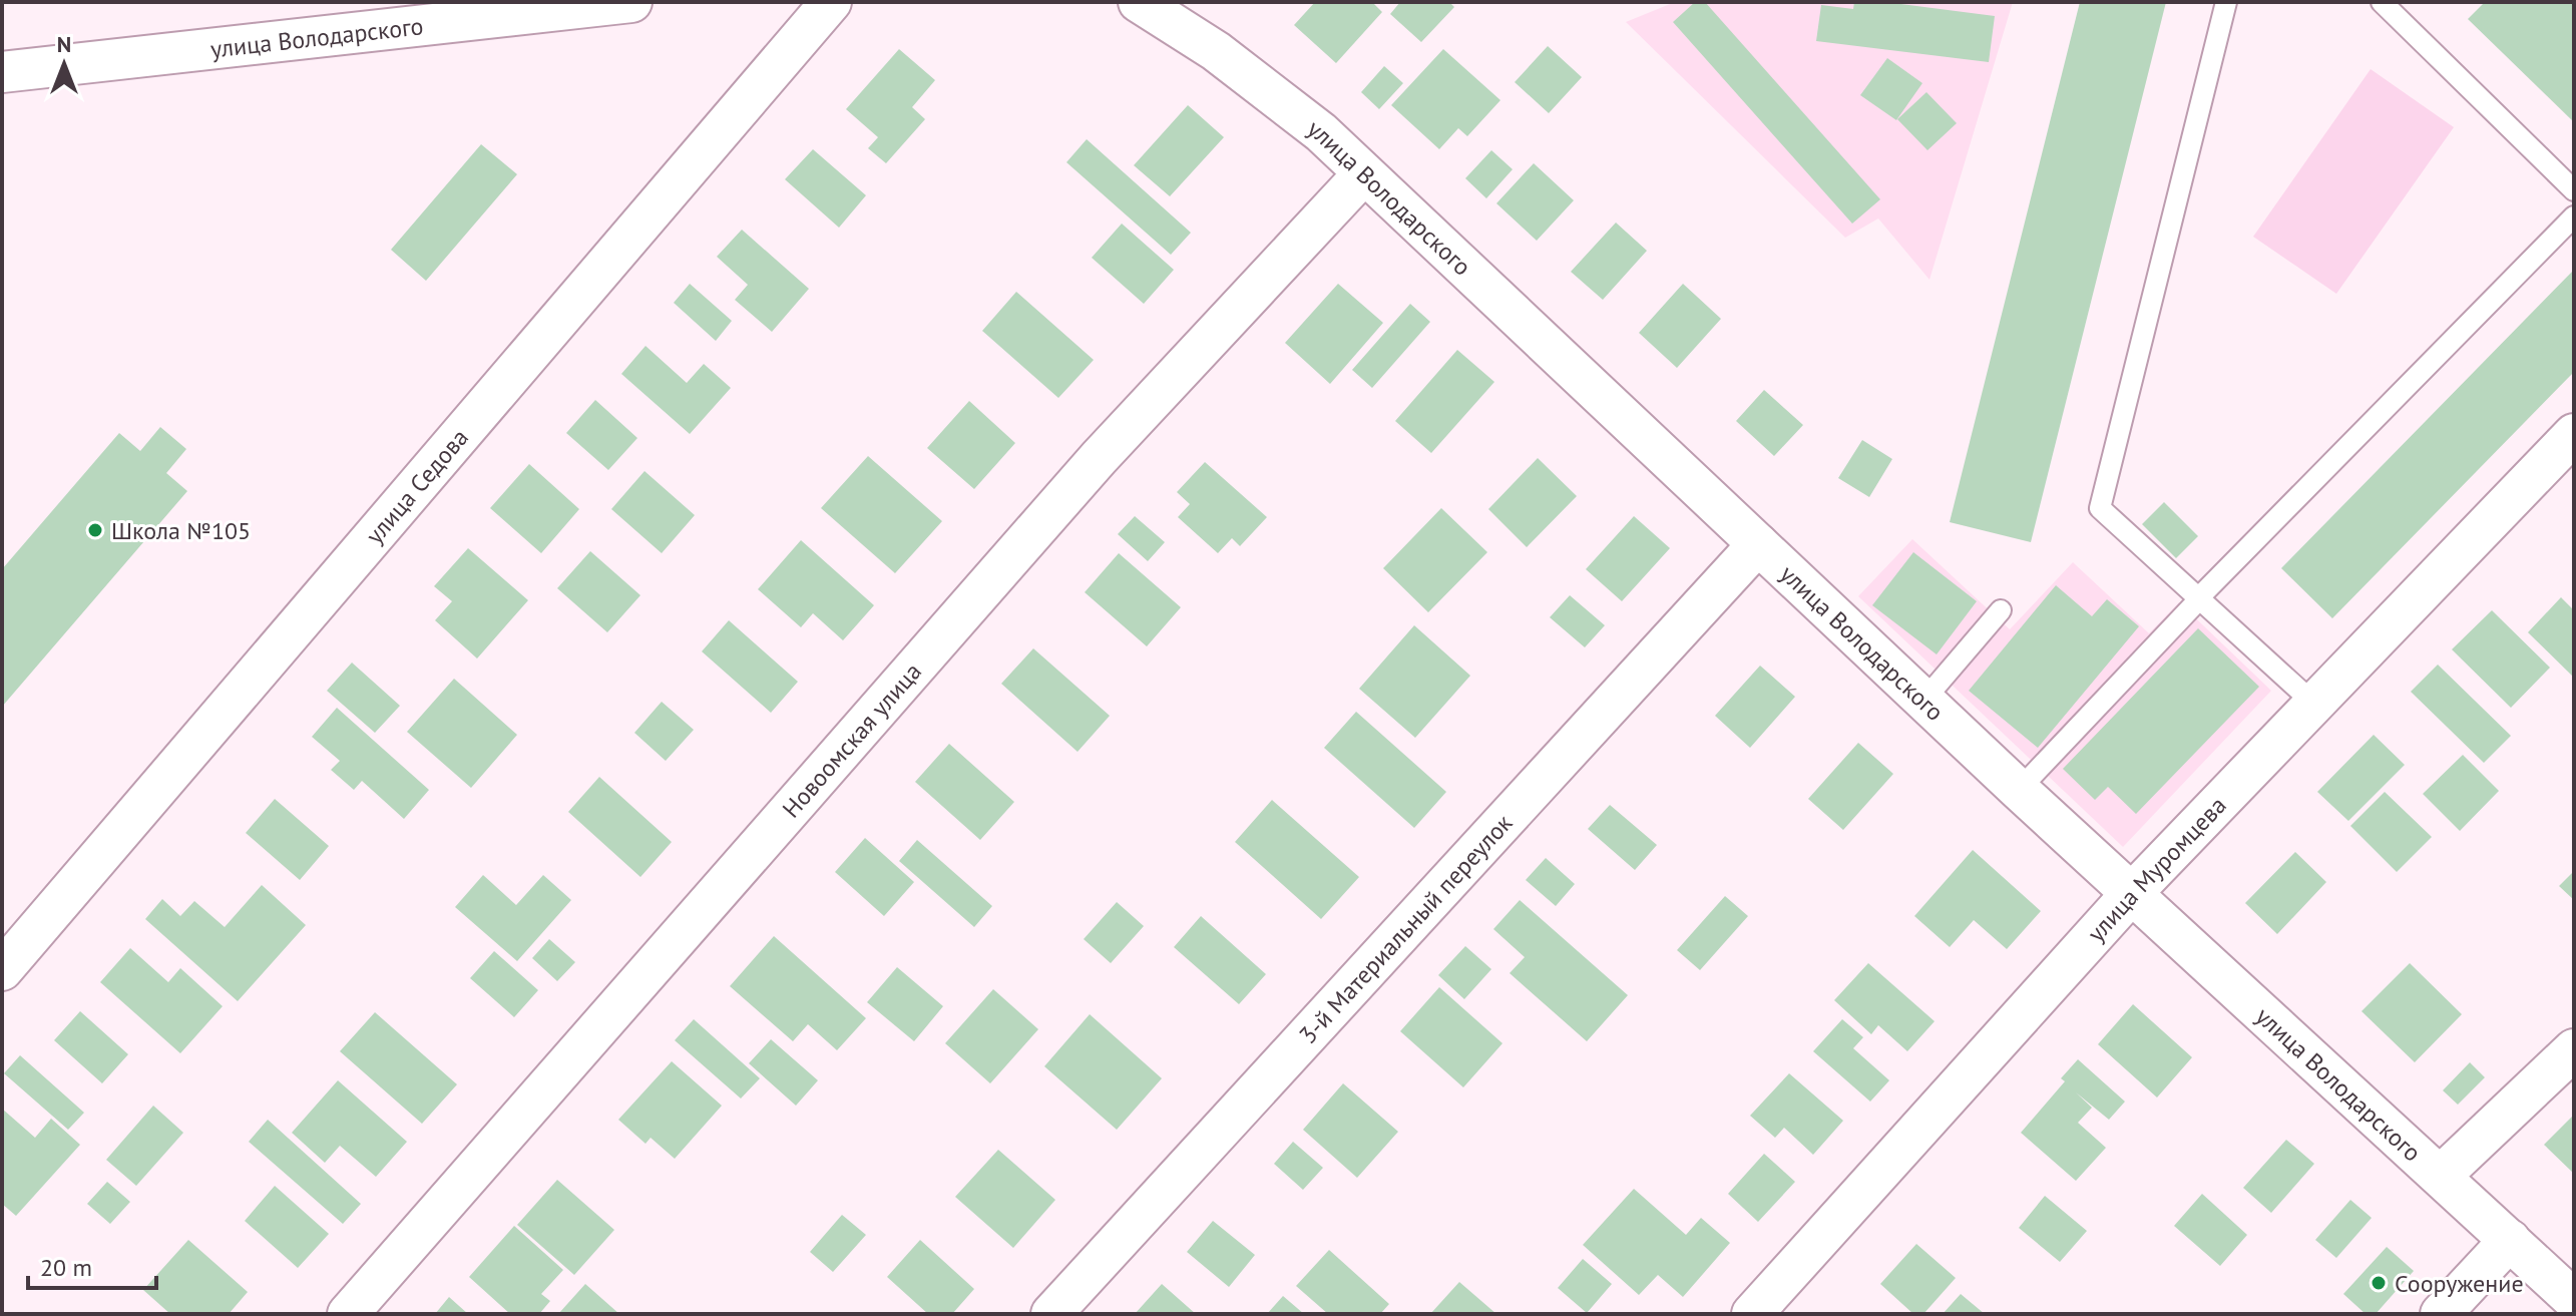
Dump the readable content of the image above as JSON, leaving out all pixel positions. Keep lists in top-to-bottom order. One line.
{"streets":{"street":["улица Володарского","улица Седова","Новоомская улица","улица Муромцева","3-й Материальный переулок"]},"crossings":[["улица Володарского","Новоомская улица"],["улица Володарского","улица Муромцева"],["улица Володарского","3-й Материальный переулок"]],"places":["Школа №105","Сооружение"],"scale_bar":"20 m","north":"top"}
